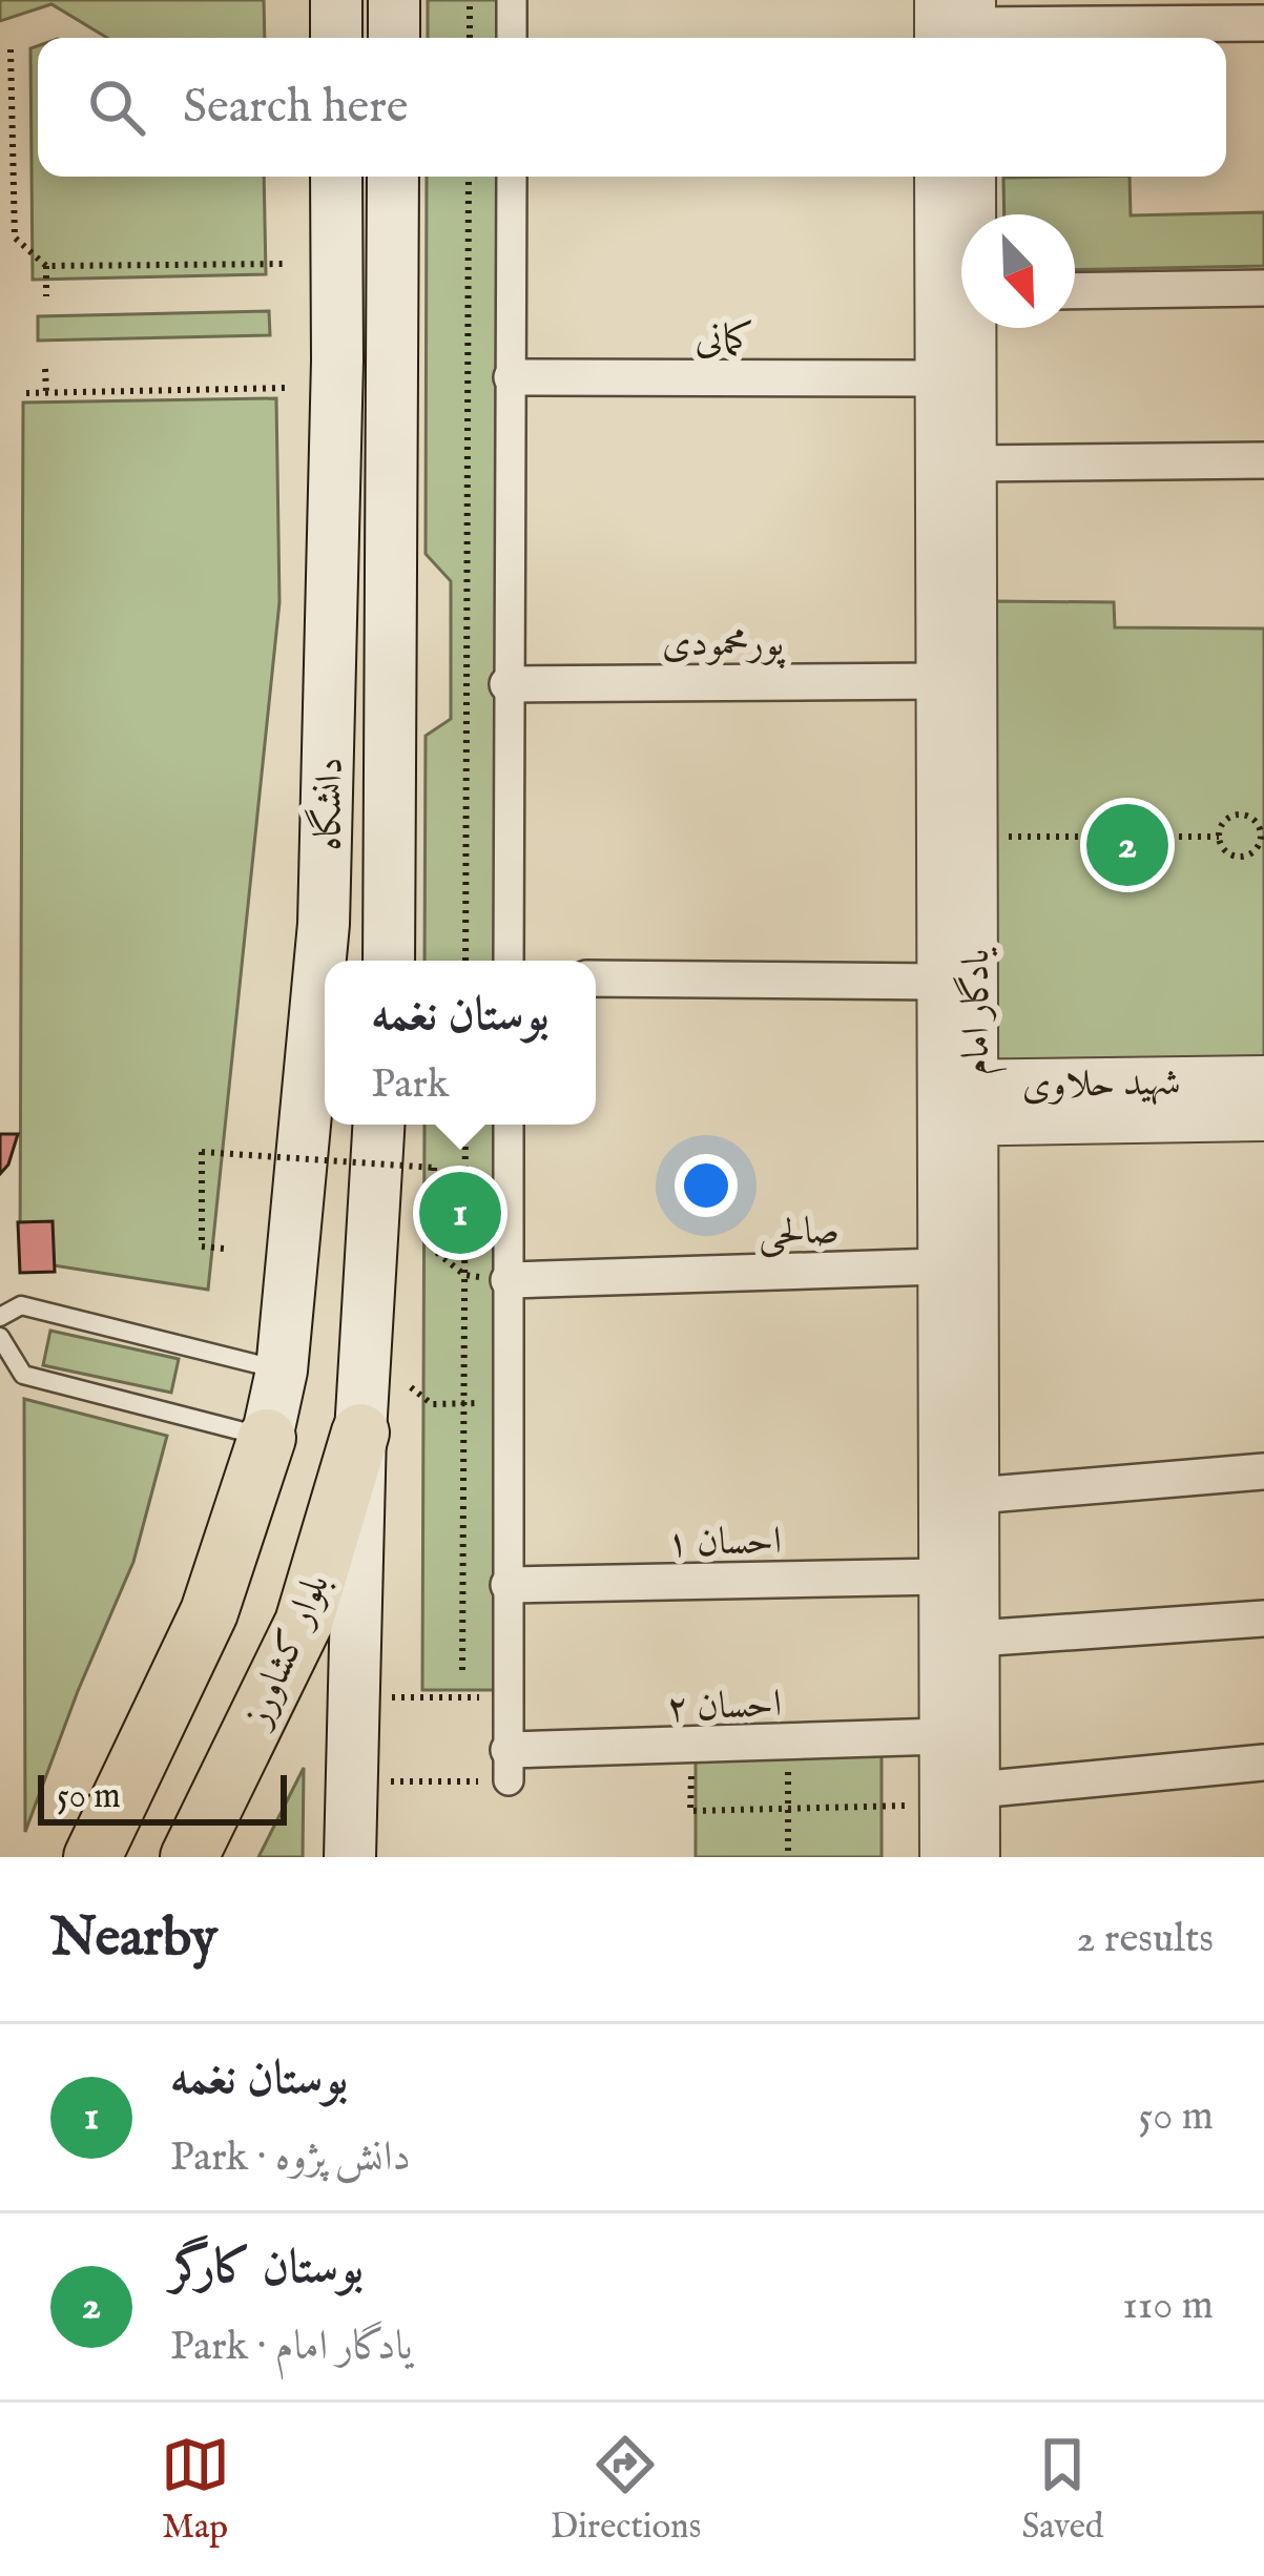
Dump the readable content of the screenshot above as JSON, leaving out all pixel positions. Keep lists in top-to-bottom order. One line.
{"streets":{"main road":["دانشگاه","بلوار کشاورز"],"street":["کمانی","پورمحمودی","یادگار امام","شهید حلاوی","صالحی","احسان ۱","احسان ۲"]},"crossings":[["کمانی","یادگار امام"],["پورمحمودی","یادگار امام"],["یادگار امام","شهید حلاوی"],["یادگار امام","صالحی"],["یادگار امام","احسان ۱"],["یادگار امام","احسان ۲"]],"scale_bar":"50 m","north":"bottom right","page":{"search":"Search here","pins":["2","1"],"popup":["بوستان نغمه","Park"],"scale":"50 m","heading":["Nearby","2 results"],"list":[{"mark":"1","name":"بوستان نغمه","note":"Park · دانش پژوه","value":"50 m"},{"mark":"2","name":"بوستان کارگر","note":"Park · یادگار امام","value":"110 m"}],"nav":["Map","Directions","Saved"]}}
